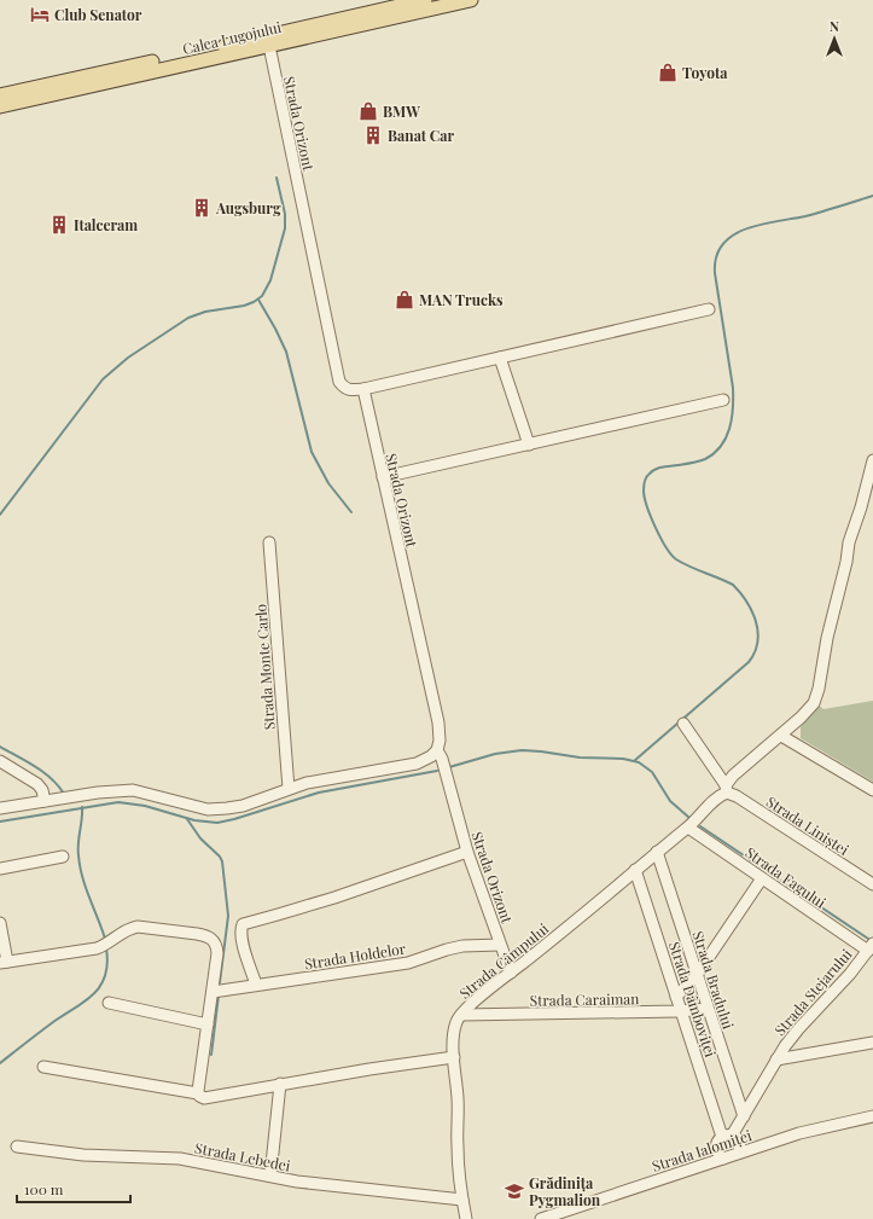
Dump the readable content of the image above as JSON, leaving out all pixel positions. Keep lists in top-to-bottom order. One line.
{"streets":{"main road":["Calea Lugojului"],"street":["Strada Orizont","Strada Monte Carlo","Strada Liniștei","Strada Fagului","Strada Holdelor","Strada Câmpului","Strada Bradului","Strada Stejarului","Strada Caraiman","Strada Dâmboviței","Strada Ialomiței","Strada Lebedei"]},"crossings":[["Calea Lugojului","Strada Orizont"],["Strada Orizont","Strada Holdelor"],["Strada Orizont","Strada Câmpului"],["Strada Liniștei","Strada Câmpului"],["Strada Fagului","Strada Câmpului"],["Strada Fagului","Strada Stejarului"],["Strada Câmpului","Strada Bradului"],["Strada Câmpului","Strada Caraiman"],["Strada Câmpului","Strada Dâmboviței"],["Strada Câmpului","Strada Lebedei"],["Strada Bradului","Strada Stejarului"],["Strada Bradului","Strada Caraiman"],["Strada Stejarului","Strada Dâmboviței"],["Strada Stejarului","Strada Ialomiței"],["Strada Caraiman","Strada Dâmboviței"],["Strada Dâmboviței","Strada Ialomiței"]],"places":{"hotel":["Club Senator"],"shop":["Toyota","BMW","MAN Trucks"],"building":["Banat Car","Augsburg","Italceram"],"school or university":["Grădinița Pygmalion"]},"scale_bar":"100 m","north":"top"}
